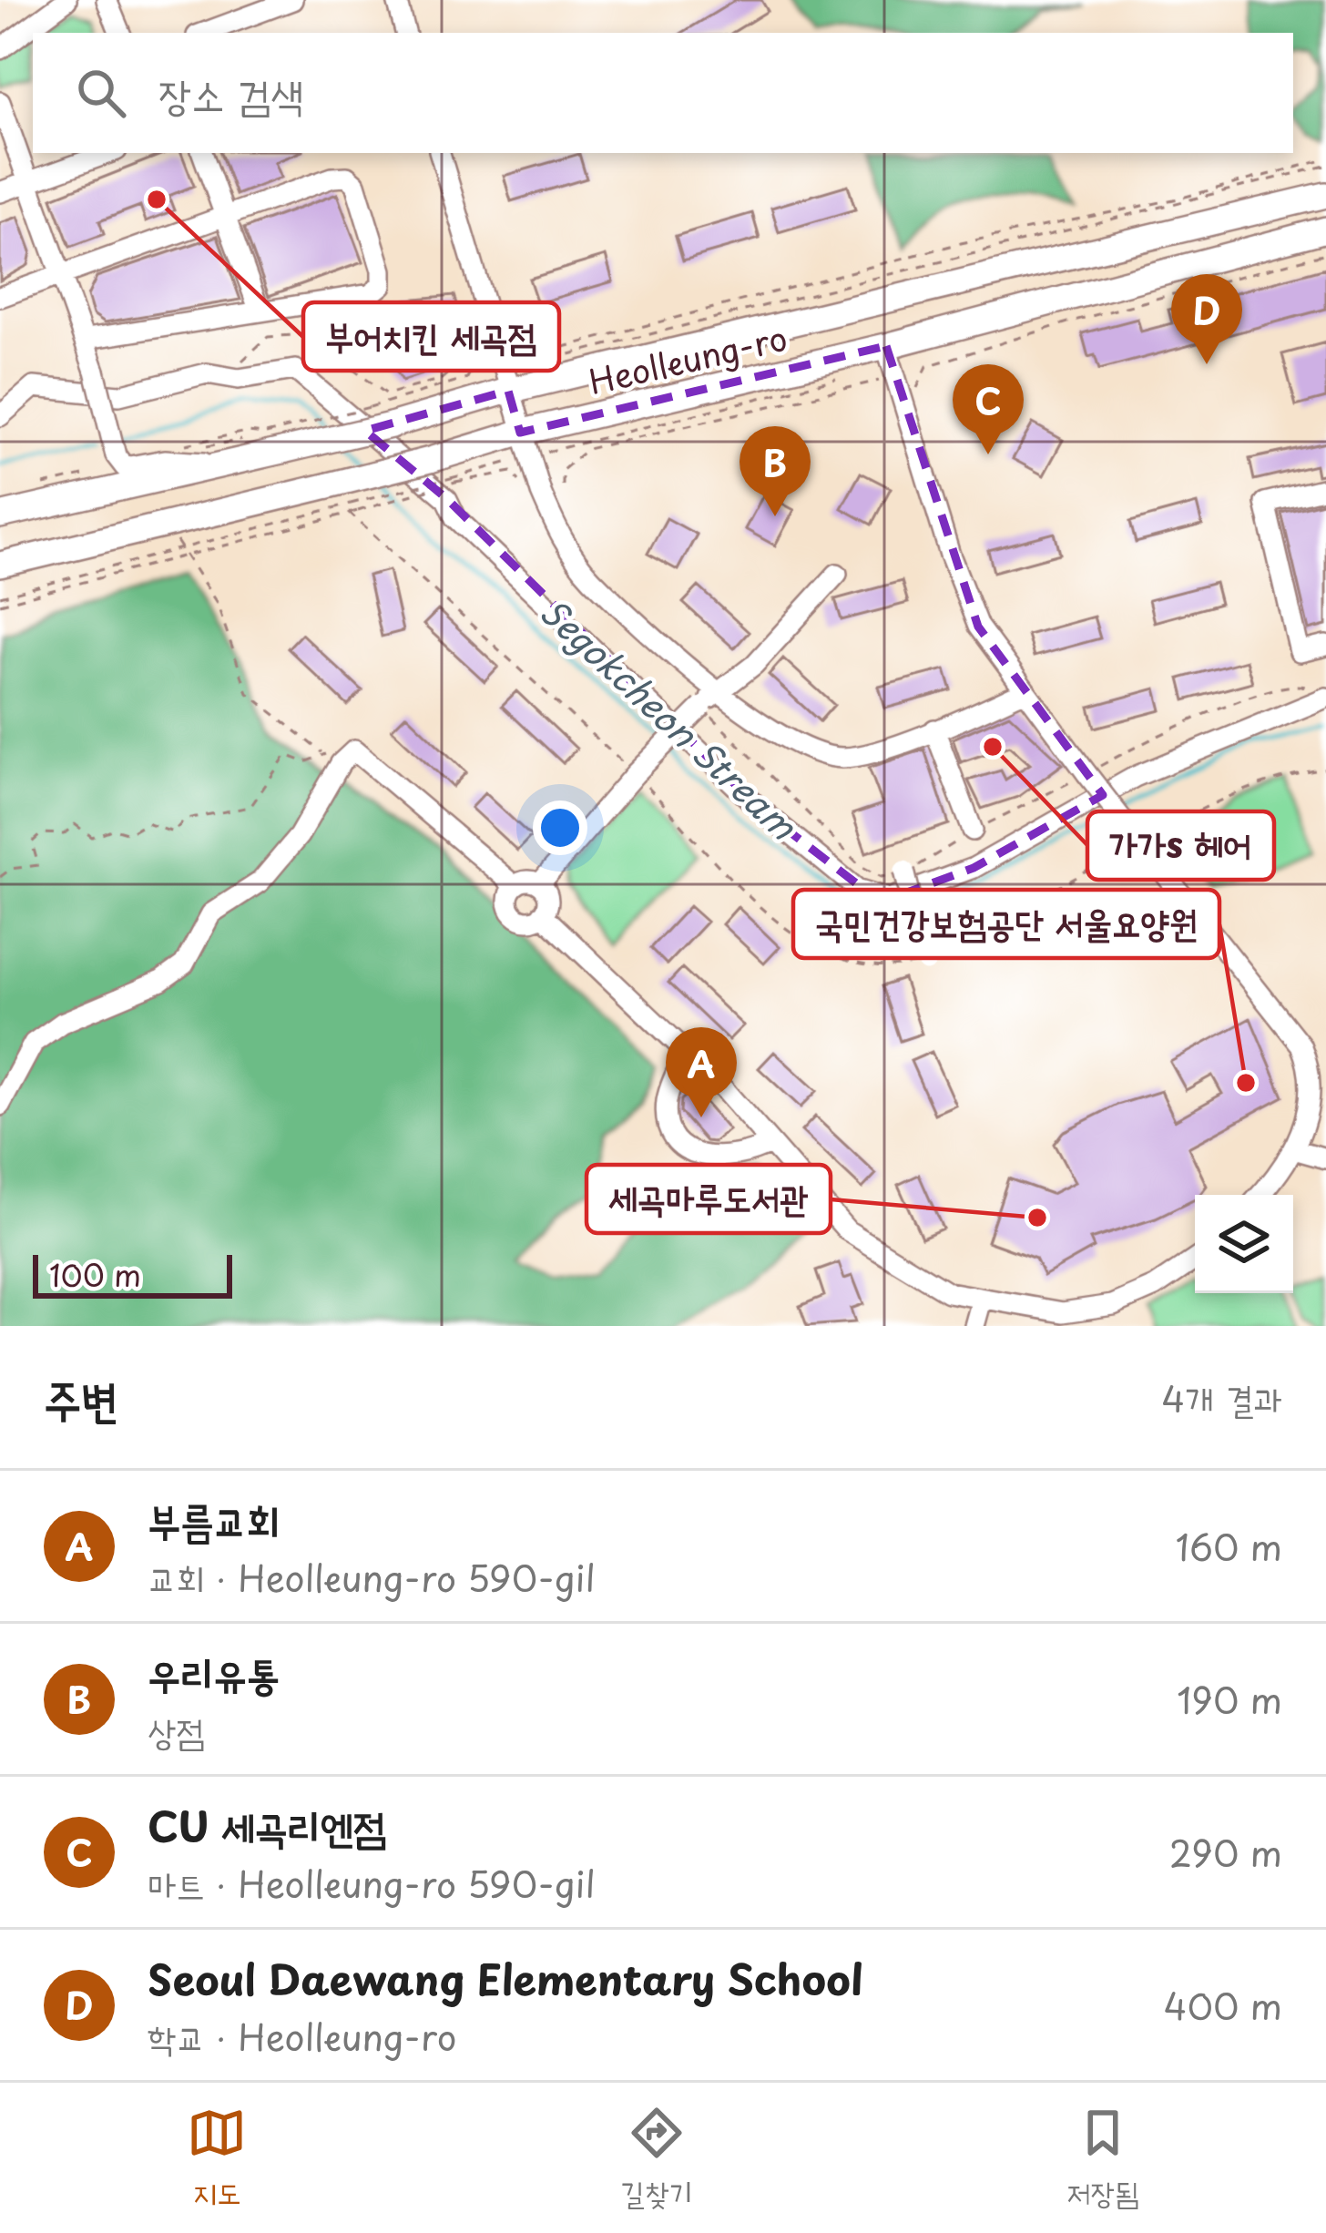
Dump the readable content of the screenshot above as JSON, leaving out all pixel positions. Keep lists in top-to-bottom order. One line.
{"streets":{"main road":["Heolleung-ro"]},"water":["Segokcheon Stream"],"places":["부어치킨 세곡점","가가s 헤어","국민건강보험공단 서울요양원","세곡마루도서관"],"scale_bar":"100 m","page":{"search":"장소 검색","pins":["D","C","B","A"],"scale":"100 m","heading":["주변","4개 결과"],"list":[{"mark":"A","name":"부름교회","note":"교회 · Heolleung-ro 590-gil","value":"160 m"},{"mark":"B","name":"우리유통","note":"상점","value":"190 m"},{"mark":"C","name":"CU 세곡리엔점","note":"마트 · Heolleung-ro 590-gil","value":"290 m"},{"mark":"D","name":"Seoul Daewang Elementary School","note":"학교 · Heolleung-ro","value":"400 m"}],"nav":["지도","길찾기","저장됨"]}}
